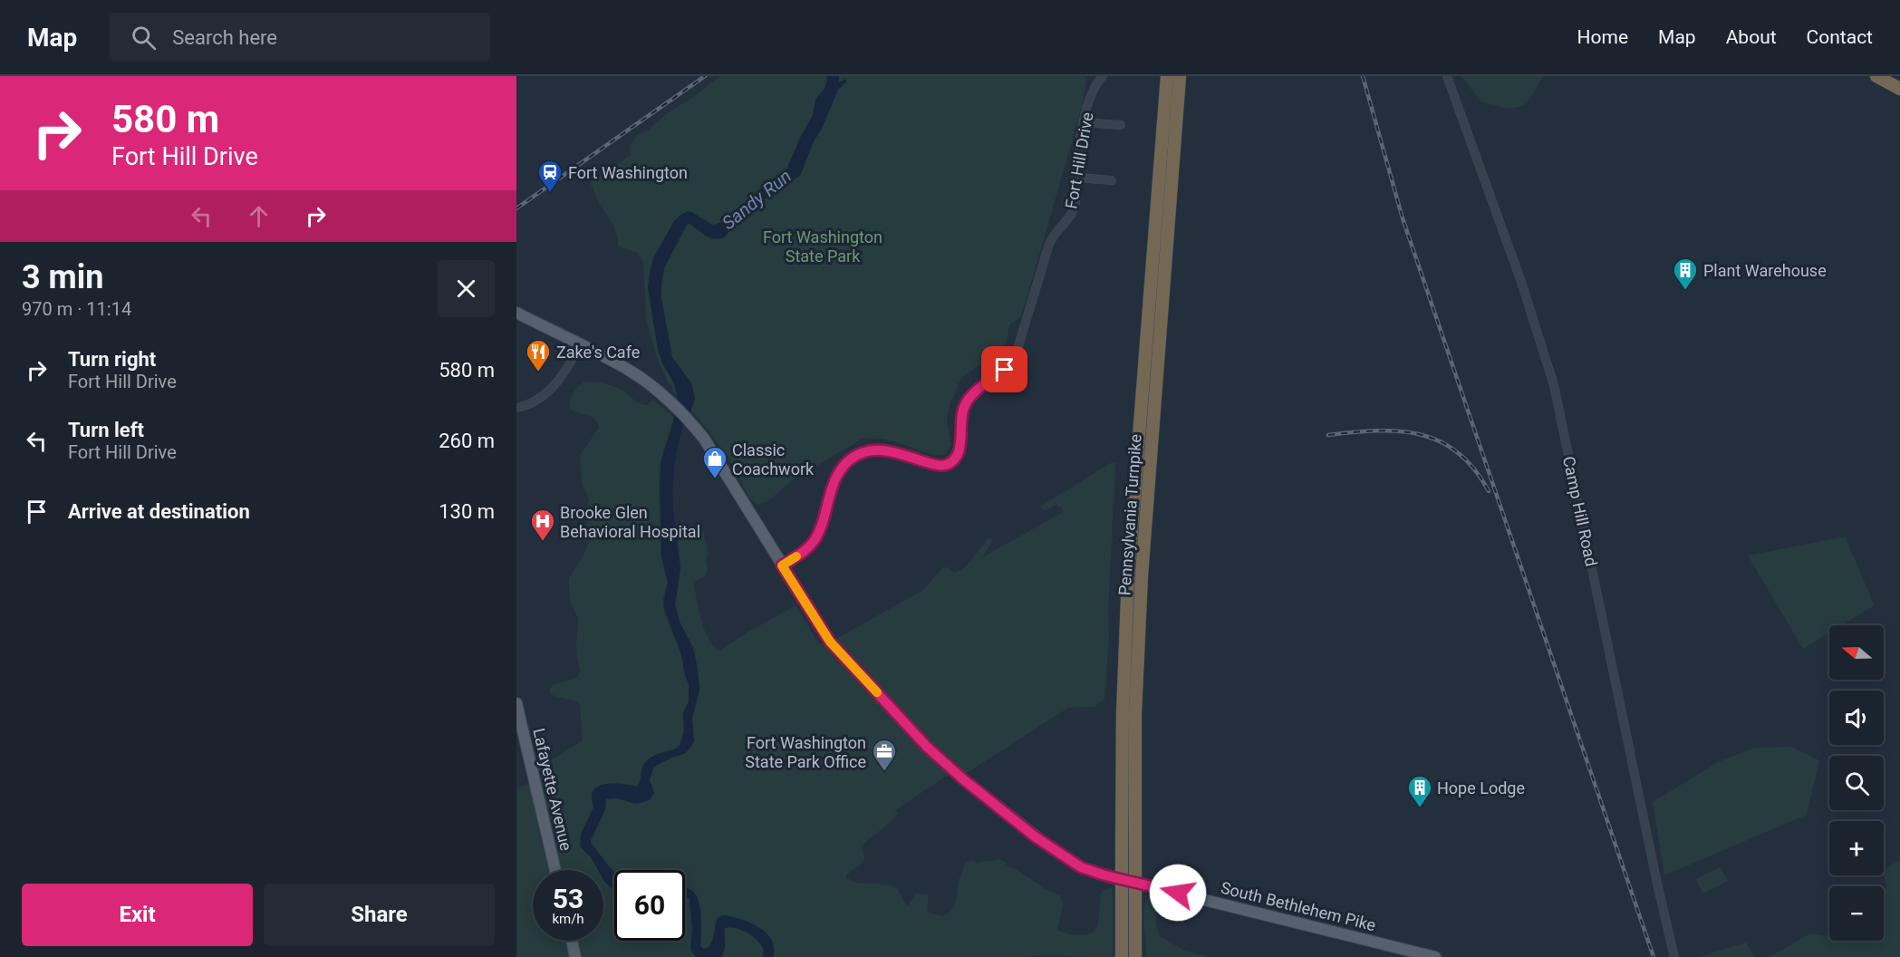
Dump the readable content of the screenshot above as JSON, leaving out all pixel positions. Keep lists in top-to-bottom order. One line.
{"streets":{"highway":["Pennsylvania Turnpike"],"main road":["Lafayette Avenue","South Bethlehem Pike"],"street":["Fort Hill Drive","Camp Hill Road"]},"crossings":[["Fort Hill Drive","South Bethlehem Pike"]],"water":["Sandy Run"],"parks":["Fort Washington State Park"],"places":{"station":["Fort Washington"],"building":["Plant Warehouse","Hope Lodge"],"restaurant":["Zake's Cafe"],"shop":["Classic Coachwork"],"hospital":["Brooke Glen Behavioral Hospital"],"office":["Fort Washington State Park Office"]},"north":"left","page":{"header":"Map","search":"Search here","nav":["Home","Map","About","Contact"],"turn":["580 m","Fort Hill Drive"],"heading":["3 min","970 m · 11:14"],"list":[{"name":"Turn right","note":"Fort Hill Drive","value":"580 m"},{"name":"Turn left","note":"Fort Hill Drive","value":"260 m"},{"name":"Arrive at destination","value":"130 m"}],"map_buttons":["+","−"],"speed":"53 km/h","limit":"60","buttons":["Exit","Share"]}}
